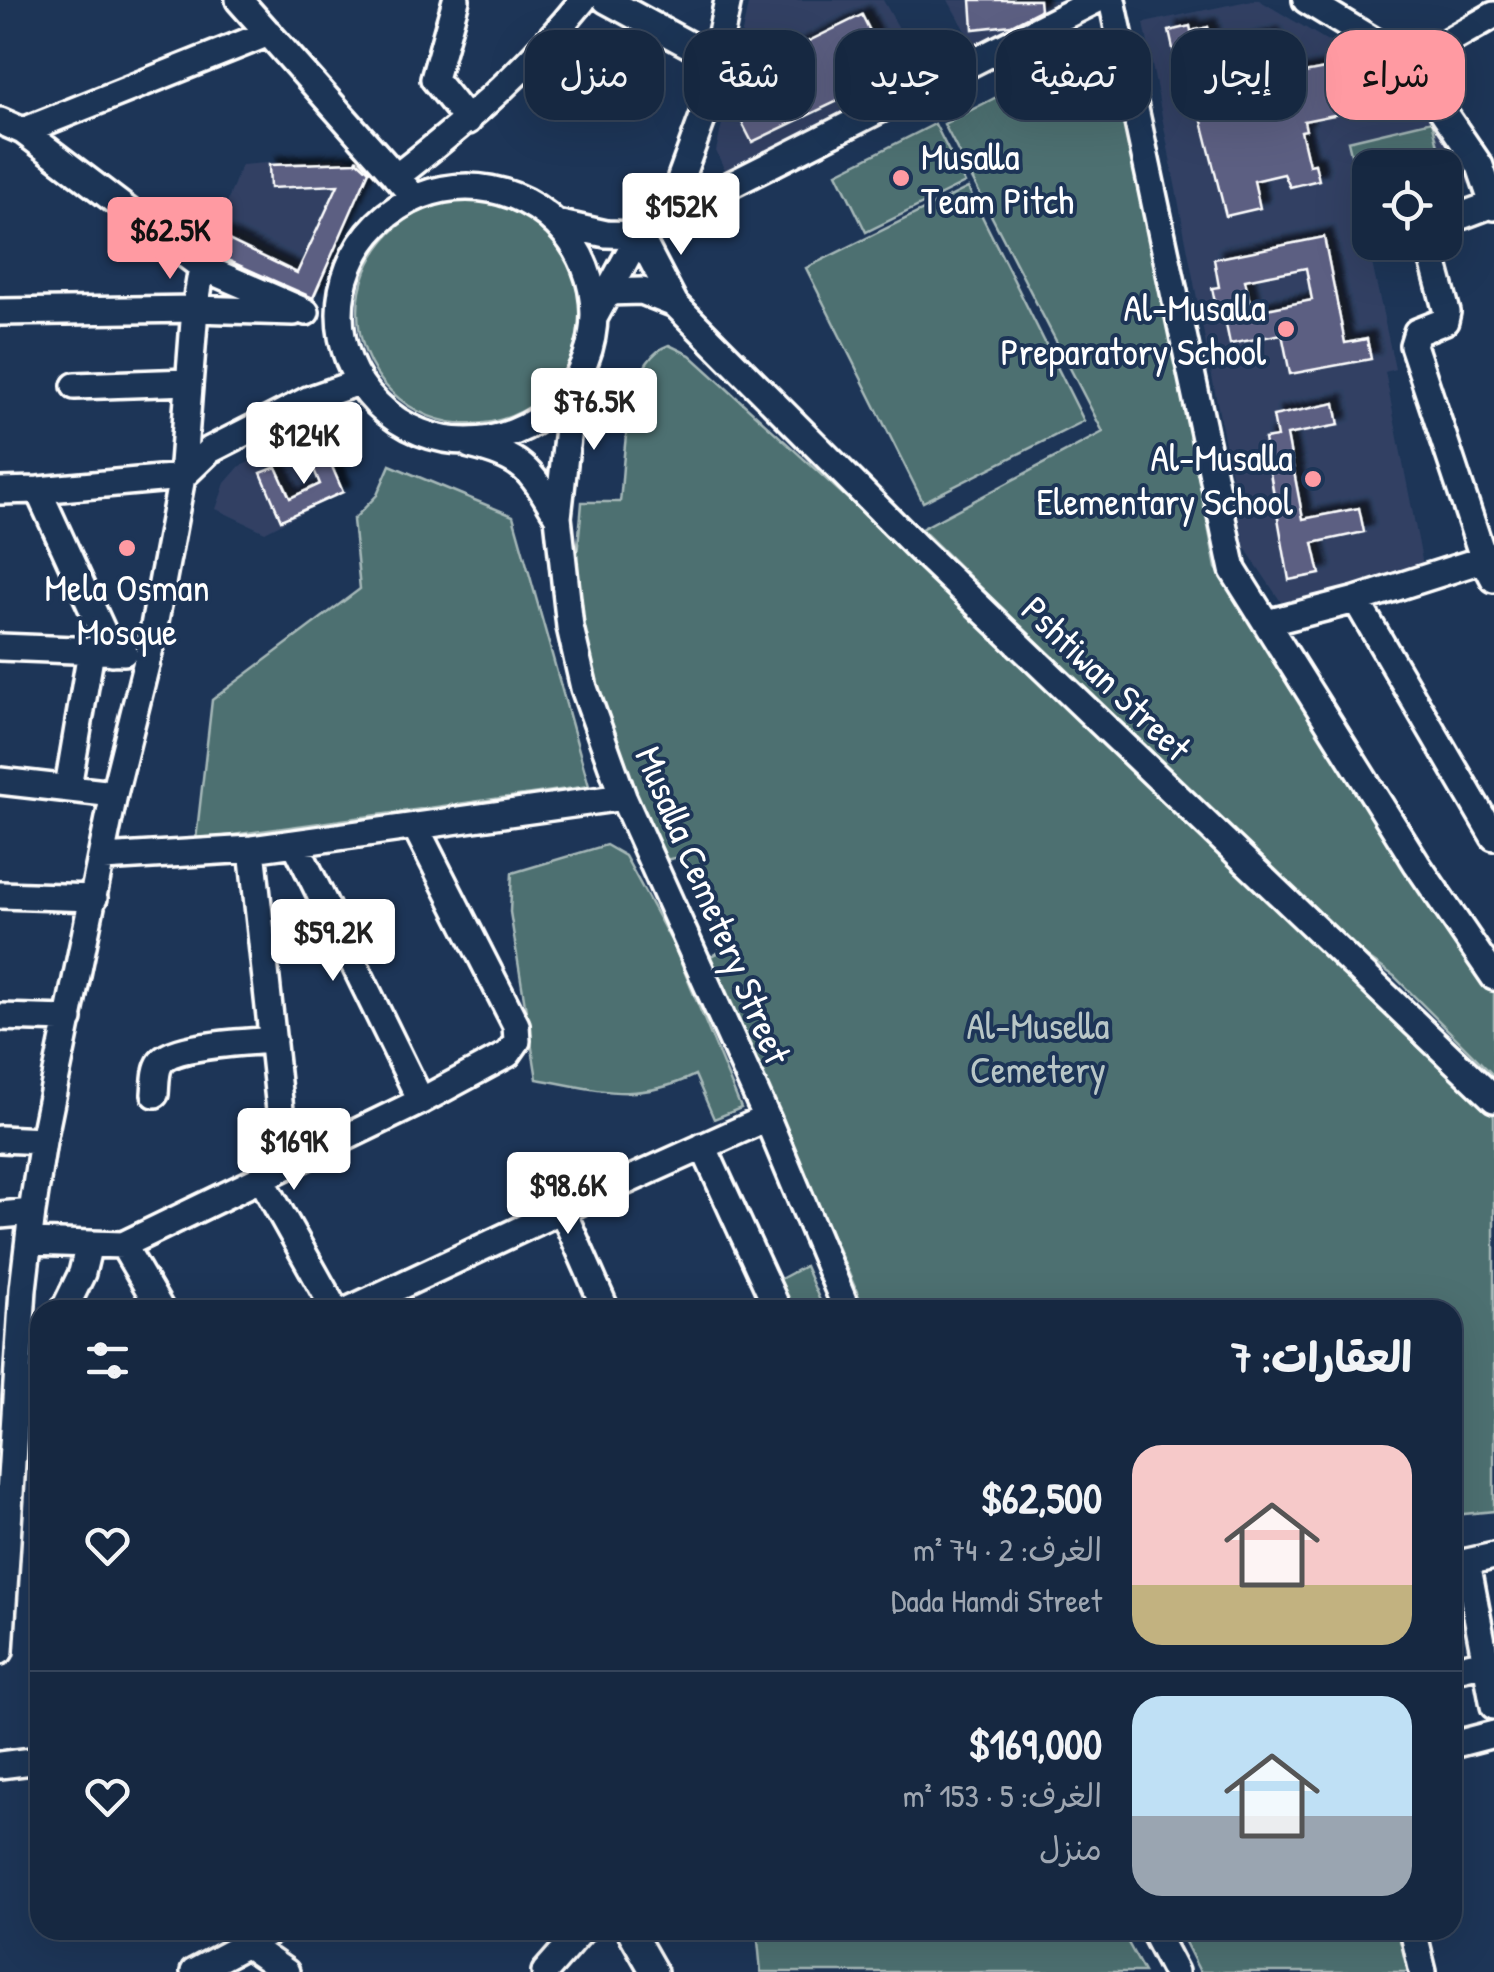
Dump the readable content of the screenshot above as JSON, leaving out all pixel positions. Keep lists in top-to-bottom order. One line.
{"streets":{"street":["Pshtiwan Street","Musalla Cemetery Street"]},"parks":["Al-Musella Cemetery"],"places":["Musalla Team Pitch","Al-Musalla Preparatory School","Al-Musalla Elementary School","Mela Osman Mosque"],"page":{"chip":["شراء","إيجار","تصفية","جديد","شقة","منزل"],"price":["$152K","$62.5K","$76.5K","$124K","$59.2K","$169K","$98.6K"],"heading":"العقارات: 7","list":[{"name":"$62,500","note":"الغرف: 2 · 74 m² · Dada Hamdi Street"},{"name":"$169,000","note":"الغرف: 5 · 153 m² · منزل"}]}}
